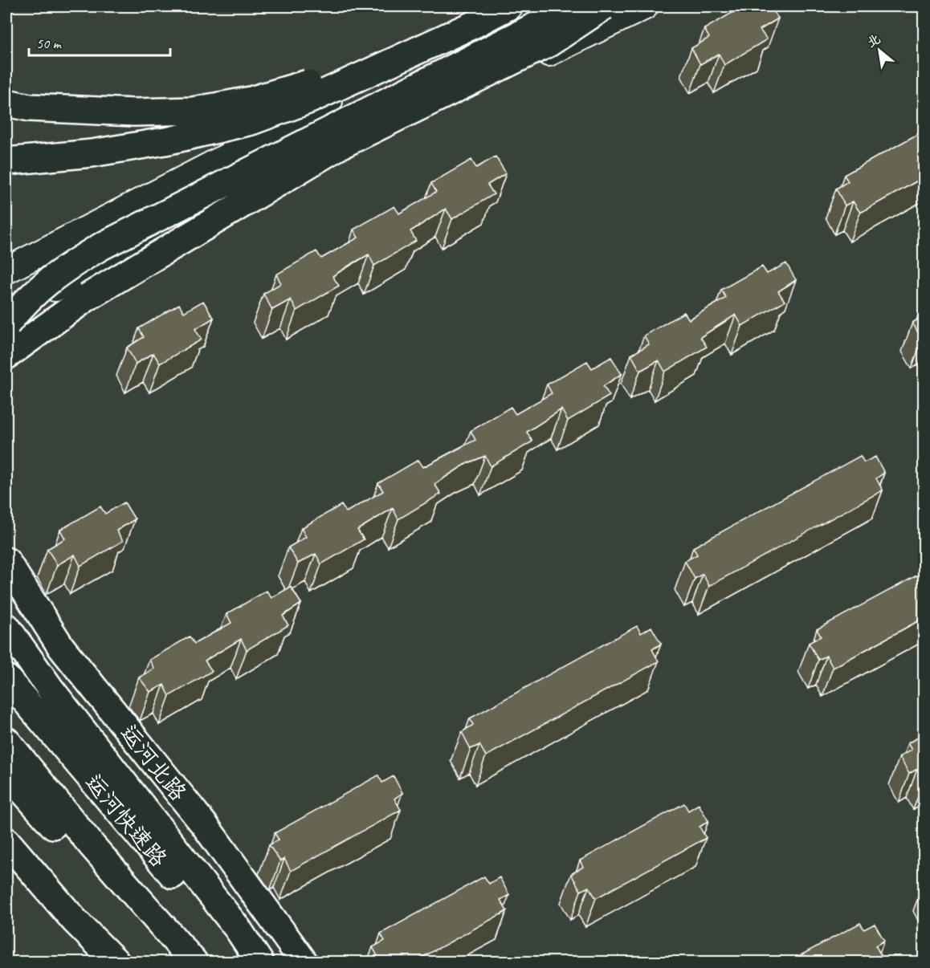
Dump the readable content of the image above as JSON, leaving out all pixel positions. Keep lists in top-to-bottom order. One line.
{"streets":{"main road":["运河北路","运河快速路"]},"scale_bar":"50 m","north":"top left"}
